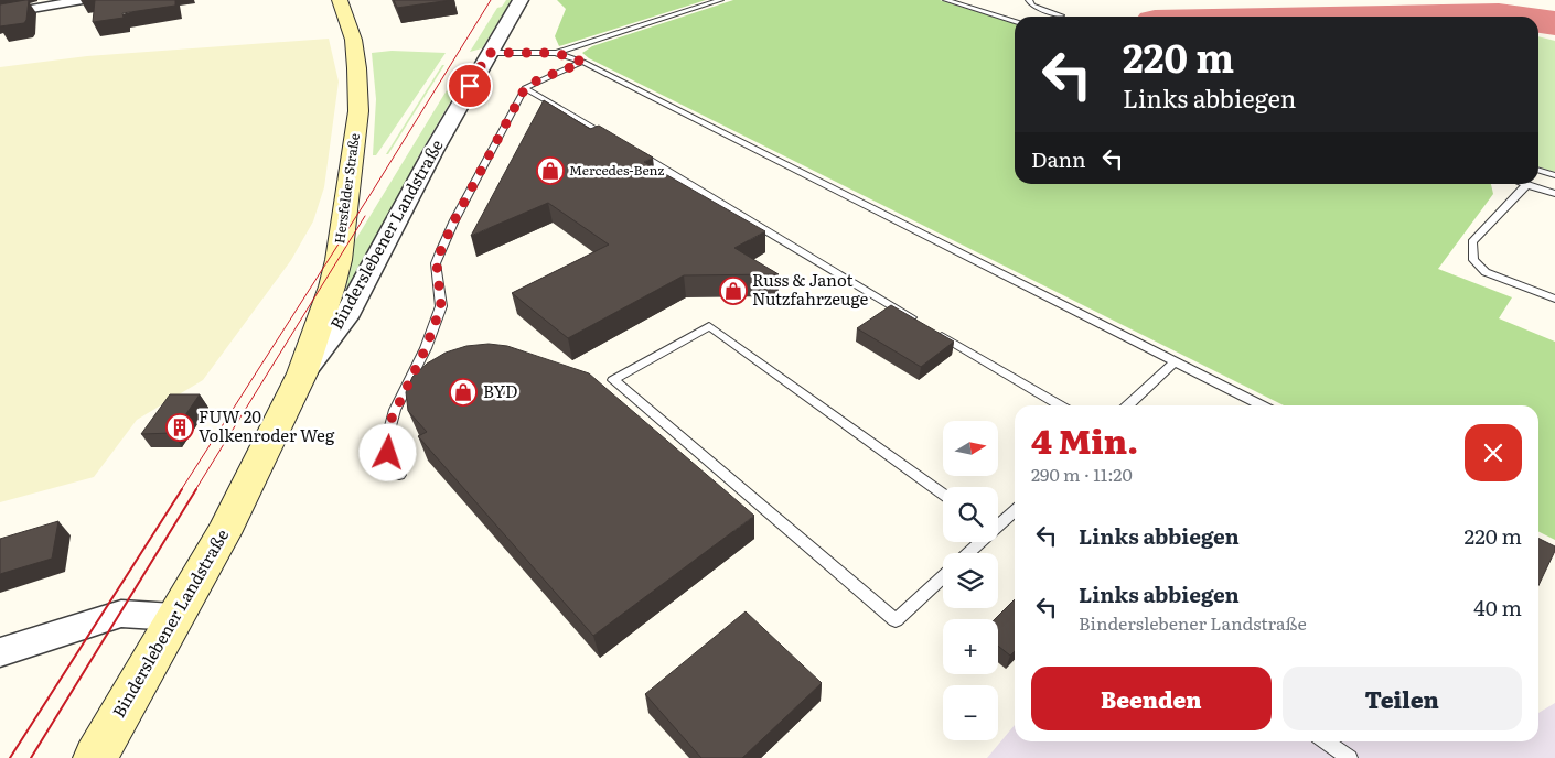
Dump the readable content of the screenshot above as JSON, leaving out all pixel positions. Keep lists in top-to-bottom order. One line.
{"streets":{"main road":["Hersfelder Straße","Binderslebener Landstraße"]},"crossings":[["Hersfelder Straße","Binderslebener Landstraße"]],"places":{"shop":["Mercedes-Benz","Russ & Janot Nutzfahrzeuge","BYD"],"building":["FUW 20 Volkenroder Weg"]},"north":"right","page":{"turn":["220 m","Links abbiegen"],"then":"Dann","heading":["4 Min.","290 m · 11:20"],"map_buttons":["+","−"],"list":[{"name":"Links abbiegen","value":"220 m"},{"name":"Links abbiegen","note":"Binderslebener Landstraße","value":"40 m"}],"buttons":["Beenden","Teilen"]}}
